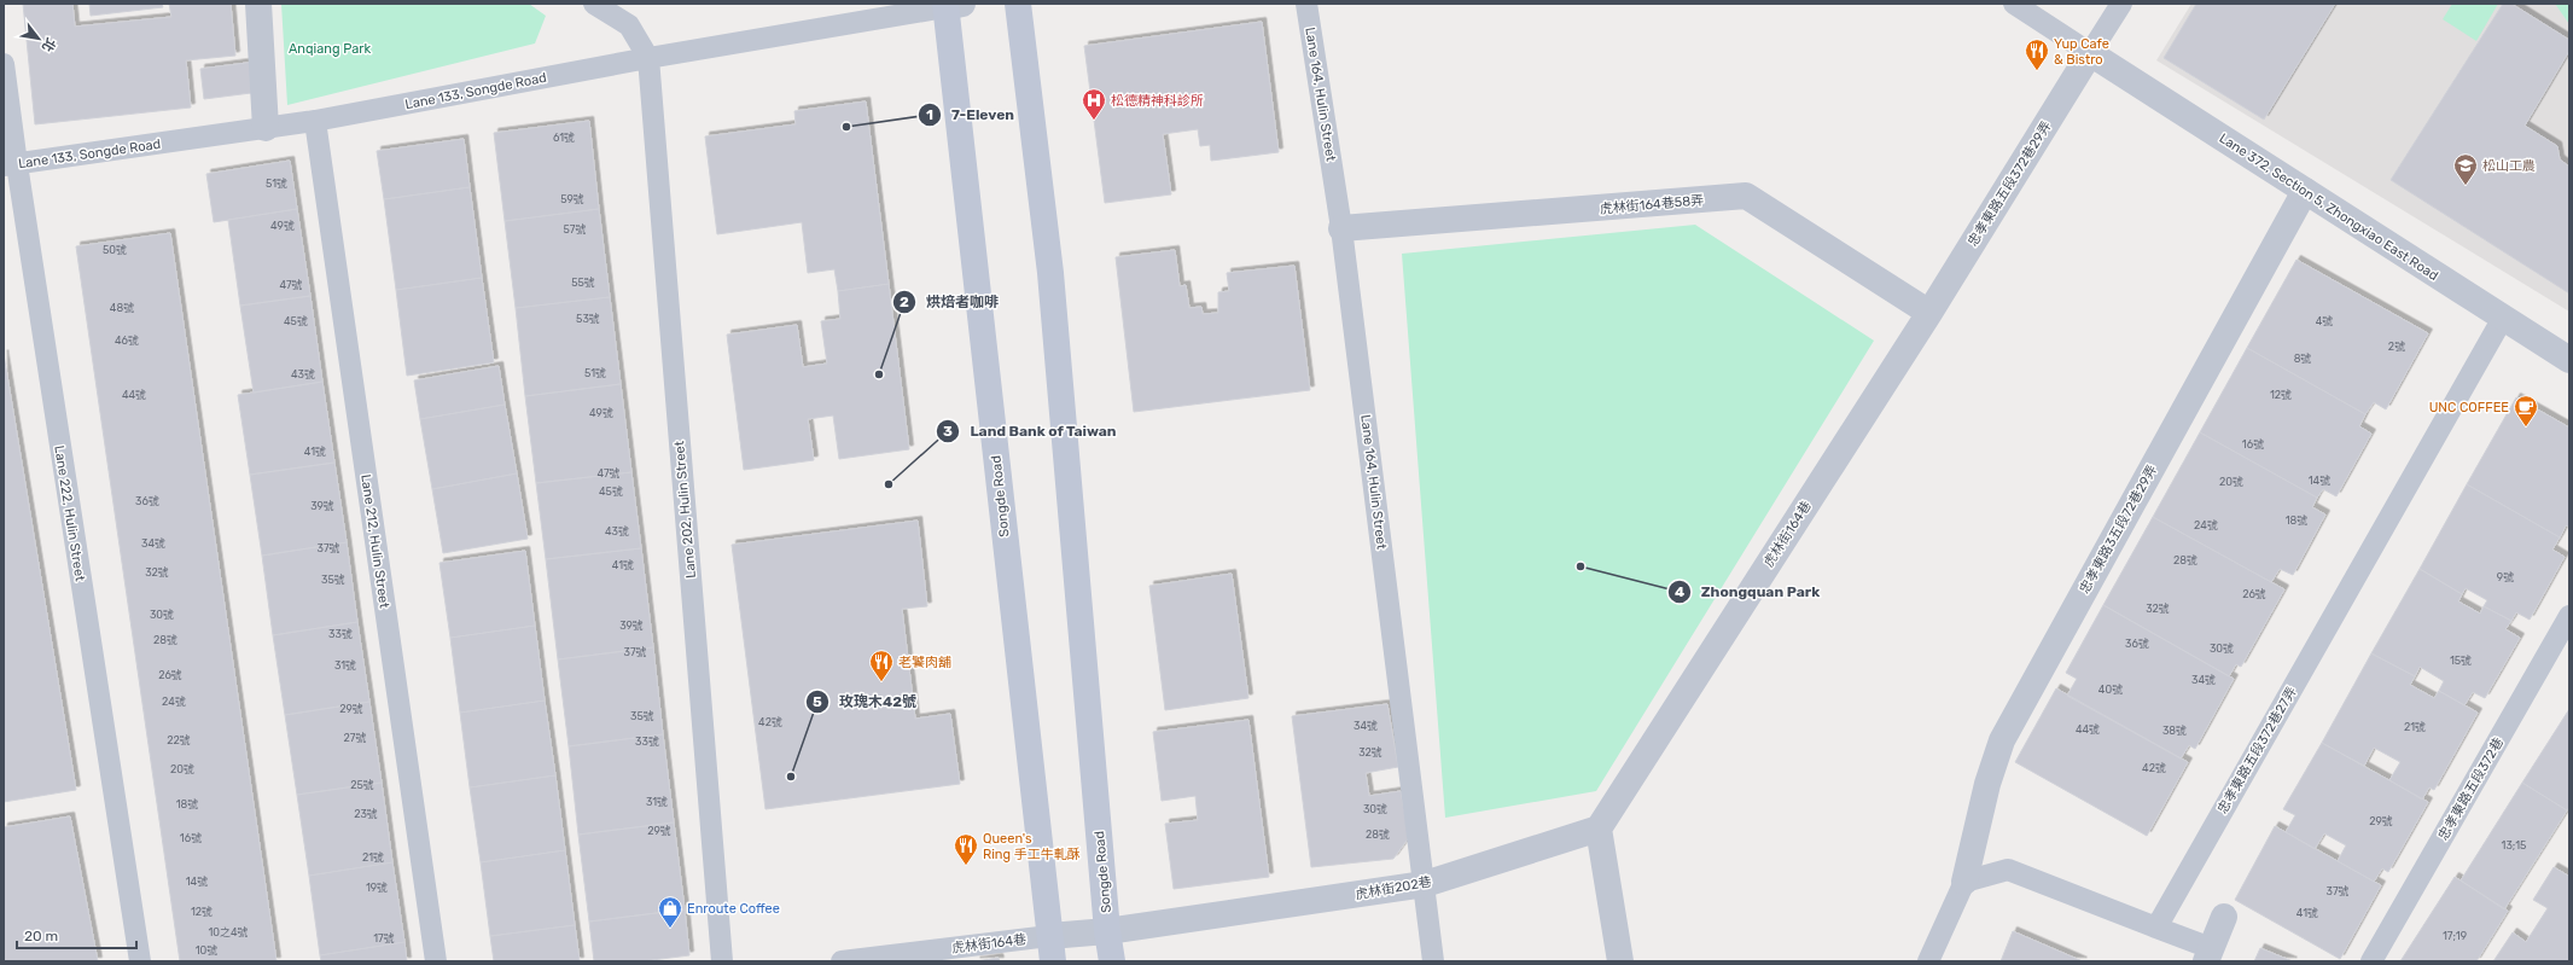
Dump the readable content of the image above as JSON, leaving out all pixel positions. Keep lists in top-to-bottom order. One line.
{"streets":{"main road":["Songde Road"],"street":["忠孝東路五段372巷29弄","虎林街164巷58弄","Lane 372, Section 5, Zhongxiao East Road","忠孝東路3五段72巷29弄","虎林街164巷","虎林街202巷"],"lane":["Lane 133, Songde Road","Lane 164, Hulin Street","Lane 202, Hulin Street","Lane 222, Hulin Street","Lane 212, Hulin Street","忠孝東路五段372巷27弄","忠孝東路五段372巷"]},"crossings":[["Lane 133, Songde Road","Songde Road"],["Lane 133, Songde Road","Lane 202, Hulin Street"],["Lane 133, Songde Road","Lane 222, Hulin Street"],["Lane 133, Songde Road","Lane 212, Hulin Street"],["Lane 164, Hulin Street","虎林街164巷58弄"],["Lane 164, Hulin Street","虎林街202巷"],["忠孝東路五段372巷29弄","虎林街164巷58弄"],["忠孝東路五段372巷29弄","Lane 372, Section 5, Zhongxiao East Road"],["忠孝東路五段372巷29弄","虎林街164巷"],["虎林街164巷58弄","虎林街164巷"],["Lane 372, Section 5, Zhongxiao East Road","忠孝東路3五段72巷29弄"],["Lane 372, Section 5, Zhongxiao East Road","忠孝東路五段372巷27弄"],["Songde Road","虎林街164巷"],["Songde Road","虎林街202巷"],["虎林街164巷","虎林街202巷"]],"parks":["Anqiang Park"],"places":{"restaurant":["Yup Cafe & Bistro","老饕肉舖","Queen's Ring 手工牛軋酥"],"hospital":["松德精神科診所"],"other":["7-Eleven","烘焙者咖啡","Land Bank of Taiwan","Zhongquan Park","玫瑰木42號"],"school or university":["松山工農"],"cafe":["UNC COFFEE"],"shop":["Enroute Coffee"]},"house_numbers":["61號","51號","59號","49號","57號","50號","55號","47號","48號","53號","45號","4號","46號","2號","8號","51號","43號","44號","12號","49號","16號","41號","47號","14號","20號","45號","36號","39號","18號","24號","43號","34號","37號","28號","41號","32號","9號","35號","26號","32號","30號","39號","33號","28號","36號","30號","37號","15號","31號","26號","34號","40號","24號","29號","35號","42號","34號","21號","44號","38號","27號","22號","33號","32號","42號","20號","25號","31號","18號","30號","23號","29號","29號","28號","16號","13;15","21號","14號","19號","37號","12號","41號","10之4號","17;19","17號","10號"],"scale_bar":"20 m","north":"bottom right"}
